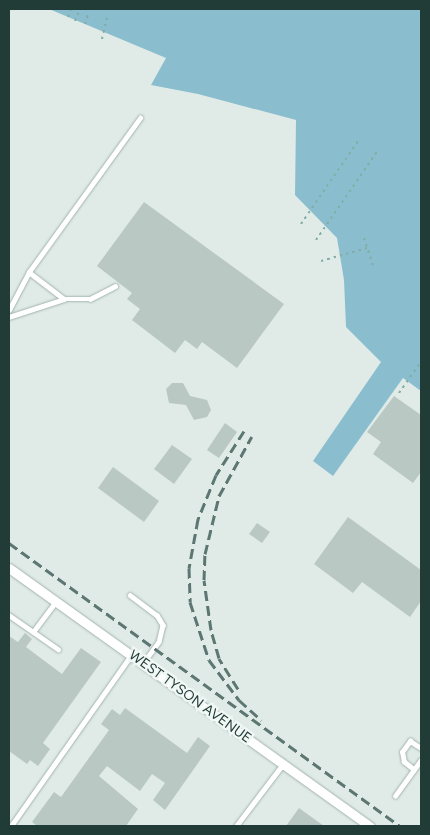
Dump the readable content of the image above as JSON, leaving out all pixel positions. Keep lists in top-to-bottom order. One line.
{"streets":{"street":["WEST TYSON AVENUE"]}}
